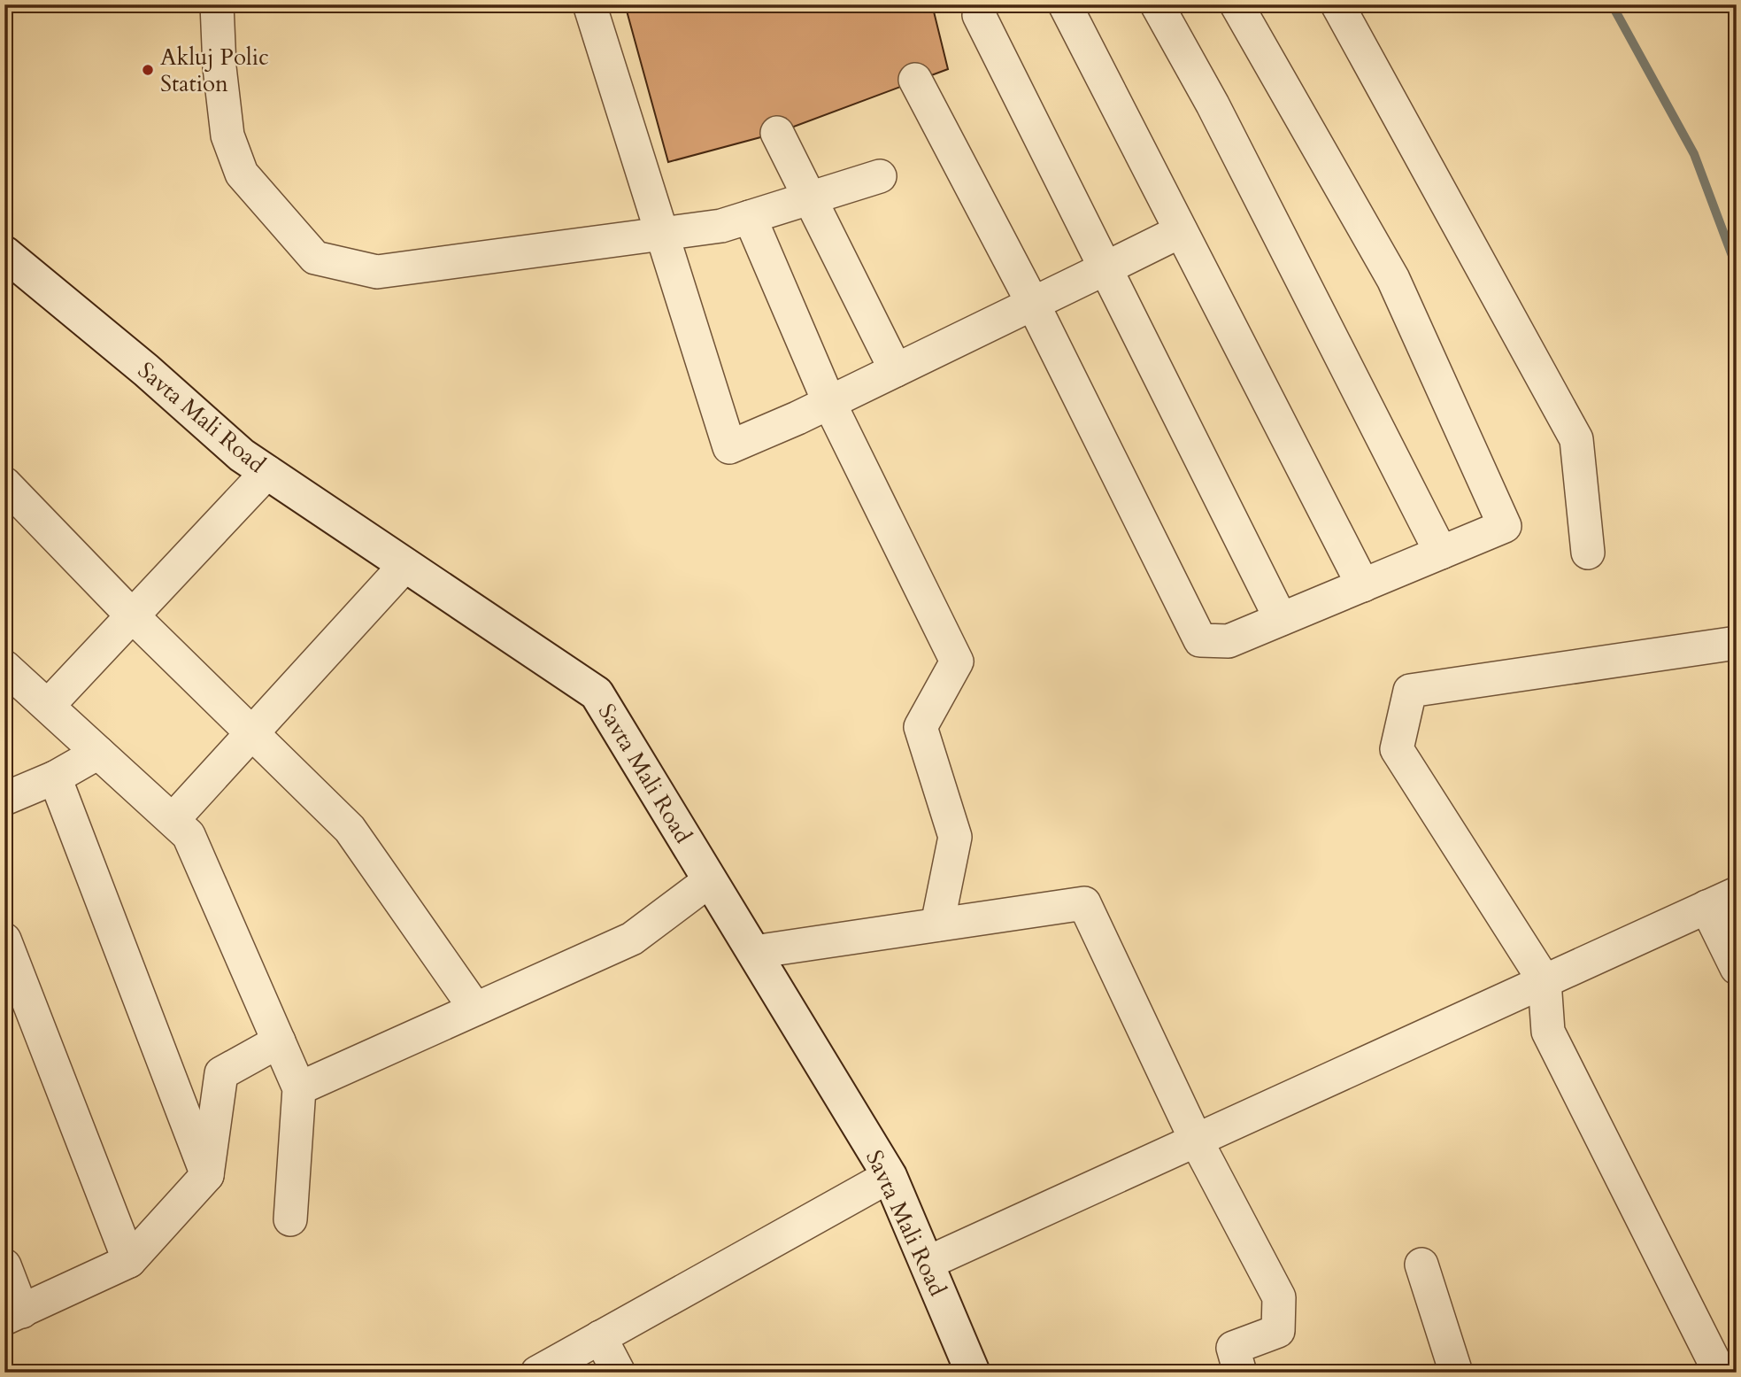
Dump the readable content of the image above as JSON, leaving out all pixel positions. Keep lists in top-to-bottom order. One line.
{"streets":{"street":["Savta Mali Road"]},"places":["Akluj Polic Station"]}
